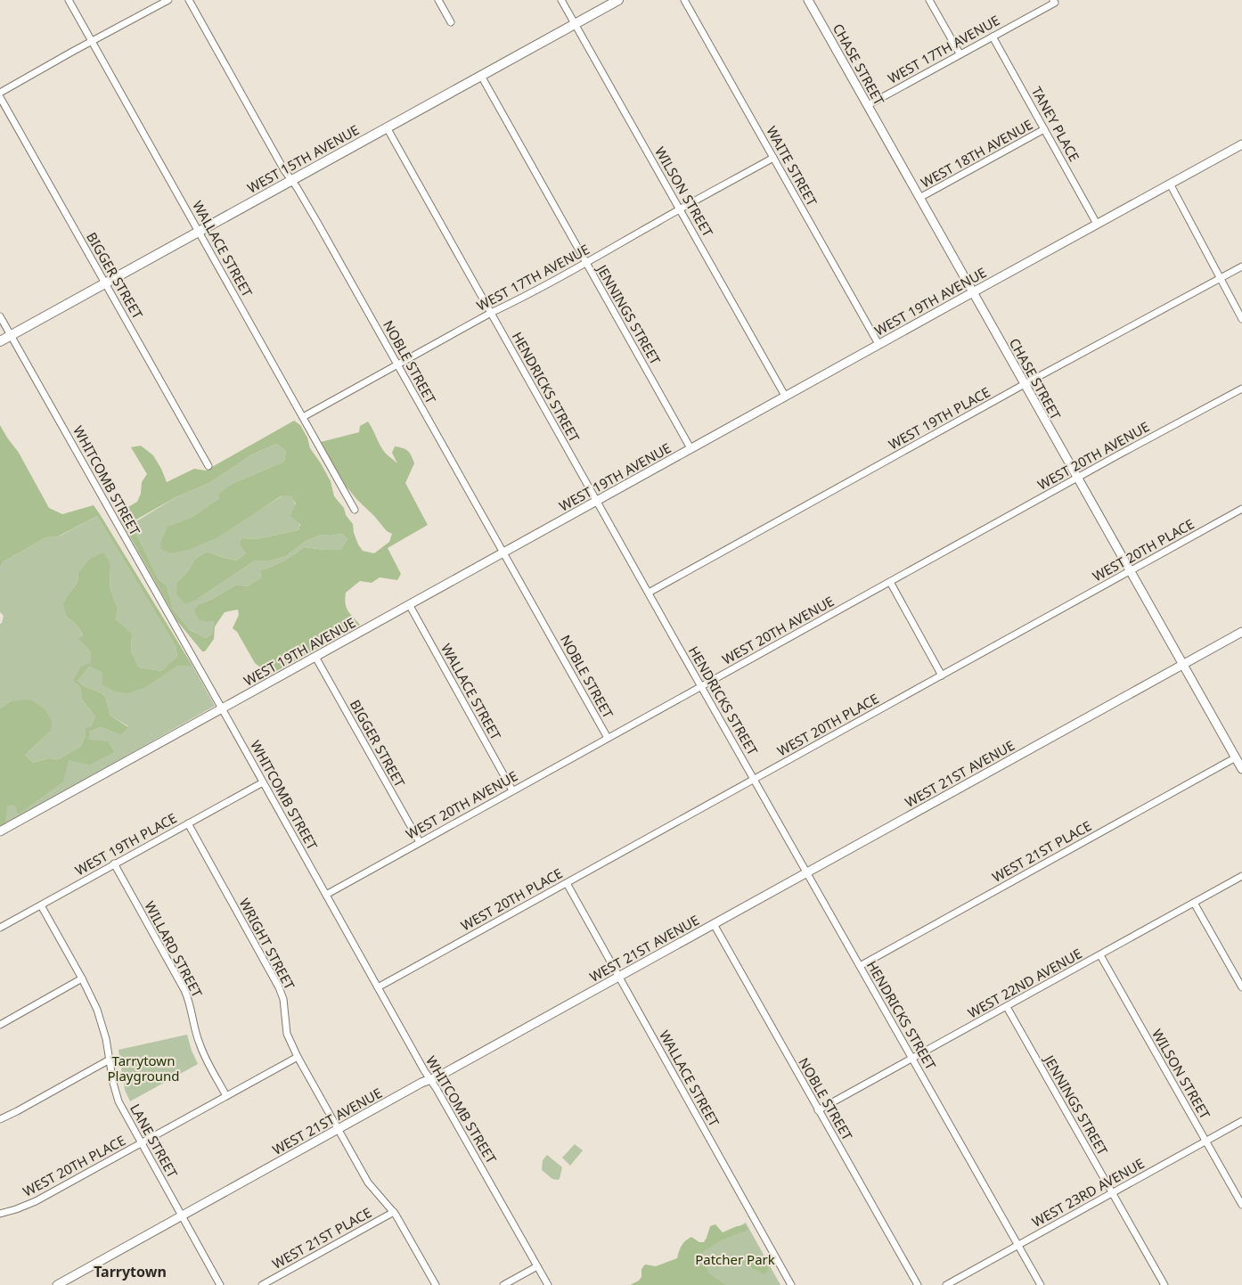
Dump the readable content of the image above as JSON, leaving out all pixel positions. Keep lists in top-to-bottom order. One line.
{"streets":{"main road":["WEST 15TH AVENUE"],"street":["WEST 17TH AVENUE","CHASE STREET","TANEY PLACE","WEST 18TH AVENUE","WAITE STREET","WILSON STREET","WALLACE STREET","BIGGER STREET","WEST 19TH AVENUE","JENNINGS STREET","NOBLE STREET","HENDRICKS STREET","WEST 19TH PLACE","WEST 20TH AVENUE","WHITCOMB STREET","WEST 20TH PLACE","WEST 21ST AVENUE","WEST 21ST PLACE","WRIGHT STREET","WILLARD STREET","WEST 22ND AVENUE","LANE STREET","WEST 23RD AVENUE"]},"crossings":[["WEST 17TH AVENUE","CHASE STREET"],["WEST 17TH AVENUE","TANEY PLACE"],["WEST 17TH AVENUE","WAITE STREET"],["WEST 17TH AVENUE","WILSON STREET"],["WEST 17TH AVENUE","WALLACE STREET"],["WEST 17TH AVENUE","JENNINGS STREET"],["WEST 17TH AVENUE","NOBLE STREET"],["WEST 17TH AVENUE","HENDRICKS STREET"],["CHASE STREET","WEST 18TH AVENUE"],["CHASE STREET","WEST 19TH AVENUE"],["CHASE STREET","WEST 19TH PLACE"],["CHASE STREET","WEST 20TH AVENUE"],["CHASE STREET","WEST 20TH PLACE"],["CHASE STREET","WEST 21ST AVENUE"],["CHASE STREET","WEST 21ST PLACE"],["TANEY PLACE","WEST 18TH AVENUE"],["TANEY PLACE","WEST 19TH AVENUE"],["WEST 15TH AVENUE","WILSON STREET"],["WEST 15TH AVENUE","WALLACE STREET"],["WEST 15TH AVENUE","BIGGER STREET"],["WEST 15TH AVENUE","JENNINGS STREET"],["WEST 15TH AVENUE","NOBLE STREET"],["WEST 15TH AVENUE","HENDRICKS STREET"],["WEST 15TH AVENUE","WHITCOMB STREET"],["WAITE STREET","WEST 19TH AVENUE"],["WILSON STREET","WEST 19TH AVENUE"],["WILSON STREET","WEST 22ND AVENUE"],["WILSON STREET","WEST 23RD AVENUE"],["WALLACE STREET","WEST 19TH AVENUE"],["WALLACE STREET","WEST 20TH AVENUE"],["WALLACE STREET","WEST 20TH PLACE"],["WALLACE STREET","WEST 21ST AVENUE"],["BIGGER STREET","WEST 19TH AVENUE"],["BIGGER STREET","WEST 20TH AVENUE"],["WEST 19TH AVENUE","JENNINGS STREET"],["WEST 19TH AVENUE","NOBLE STREET"],["WEST 19TH AVENUE","HENDRICKS STREET"],["WEST 19TH AVENUE","WHITCOMB STREET"],["JENNINGS STREET","WEST 22ND AVENUE"],["JENNINGS STREET","WEST 23RD AVENUE"],["NOBLE STREET","WEST 20TH AVENUE"],["NOBLE STREET","WEST 21ST AVENUE"],["NOBLE STREET","WEST 22ND AVENUE"],["HENDRICKS STREET","WEST 19TH PLACE"],["HENDRICKS STREET","WEST 20TH AVENUE"],["HENDRICKS STREET","WEST 20TH PLACE"],["HENDRICKS STREET","WEST 21ST AVENUE"],["HENDRICKS STREET","WEST 21ST PLACE"],["HENDRICKS STREET","WEST 22ND AVENUE"],["HENDRICKS STREET","WEST 23RD AVENUE"],["WEST 19TH PLACE","WHITCOMB STREET"],["WEST 19TH PLACE","WRIGHT STREET"],["WEST 19TH PLACE","WILLARD STREET"],["WEST 19TH PLACE","LANE STREET"],["WEST 20TH AVENUE","WHITCOMB STREET"],["WHITCOMB STREET","WEST 20TH PLACE"],["WHITCOMB STREET","WEST 21ST AVENUE"],["WEST 20TH PLACE","WRIGHT STREET"],["WEST 20TH PLACE","WILLARD STREET"],["WEST 20TH PLACE","LANE STREET"],["WEST 21ST AVENUE","WRIGHT STREET"],["WEST 21ST AVENUE","LANE STREET"],["WEST 21ST PLACE","WRIGHT STREET"]],"districts":["Tarrytown"],"parks":["Tarrytown Playground","Patcher Park"]}
